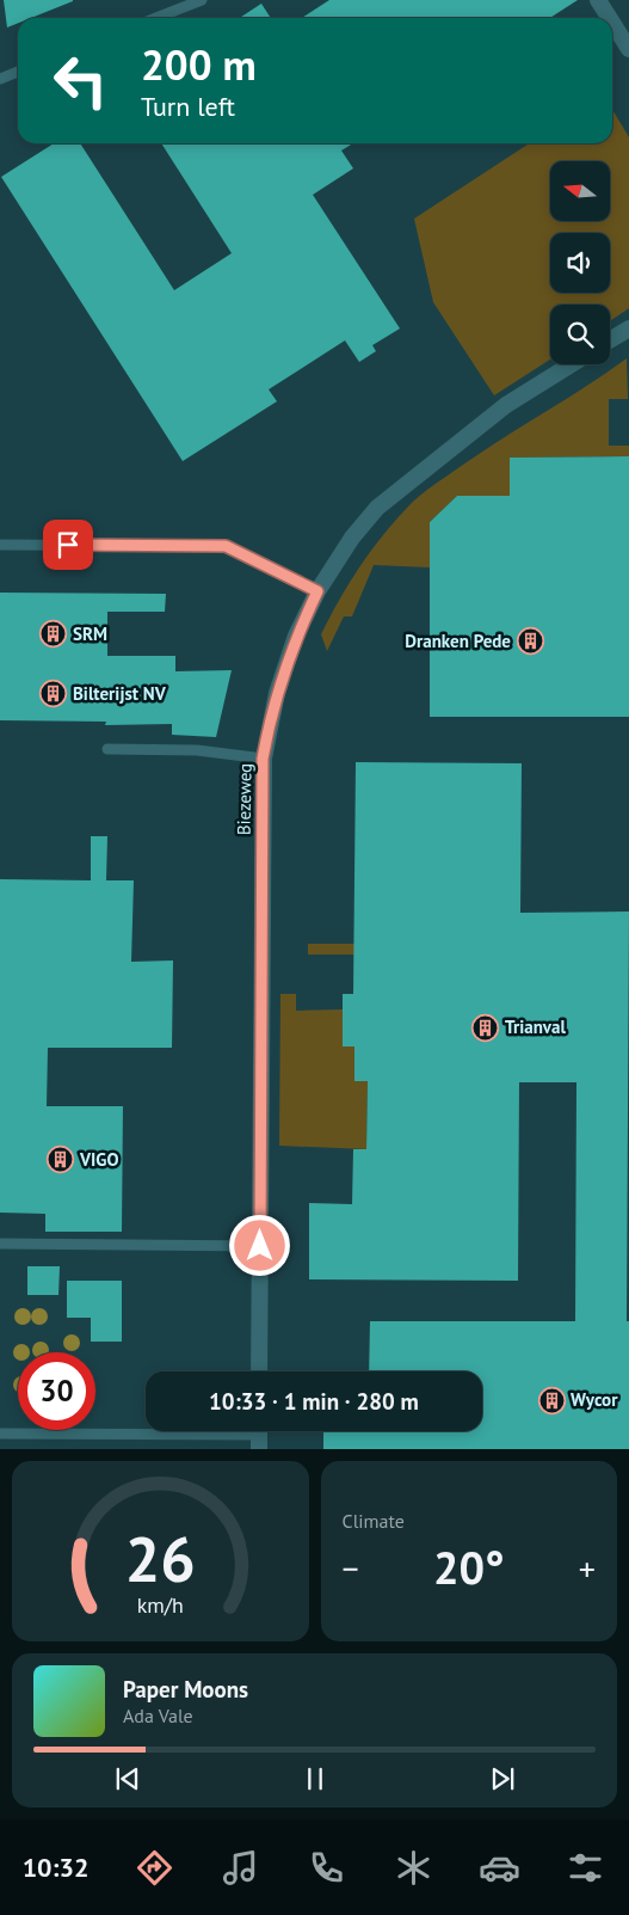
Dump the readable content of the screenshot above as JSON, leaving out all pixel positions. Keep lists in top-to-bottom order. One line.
{"streets":{"street":["Biezeweg"]},"places":{"building":["SRM","Dranken Pede","Bilterijst NV","Trianval","VIGO","Wycor"]},"north":"left","page":{"turn":["200 m","Turn left"],"limit":"30","trip":"10:33 · 1 min · 280 m","tile":"Climate","heat":["−","20°","+"],"song":["Paper Moons","Ada Vale"],"tabs":"10:32","gauge":["26","km/h"]}}
